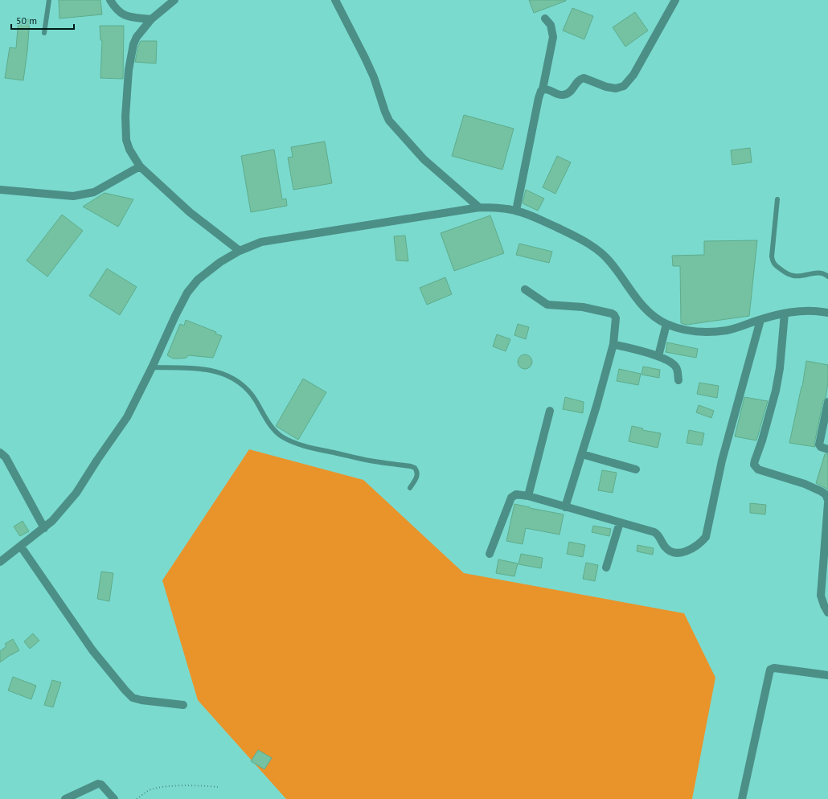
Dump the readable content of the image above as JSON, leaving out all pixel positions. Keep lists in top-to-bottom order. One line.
{"scale_bar":"50 m"}
